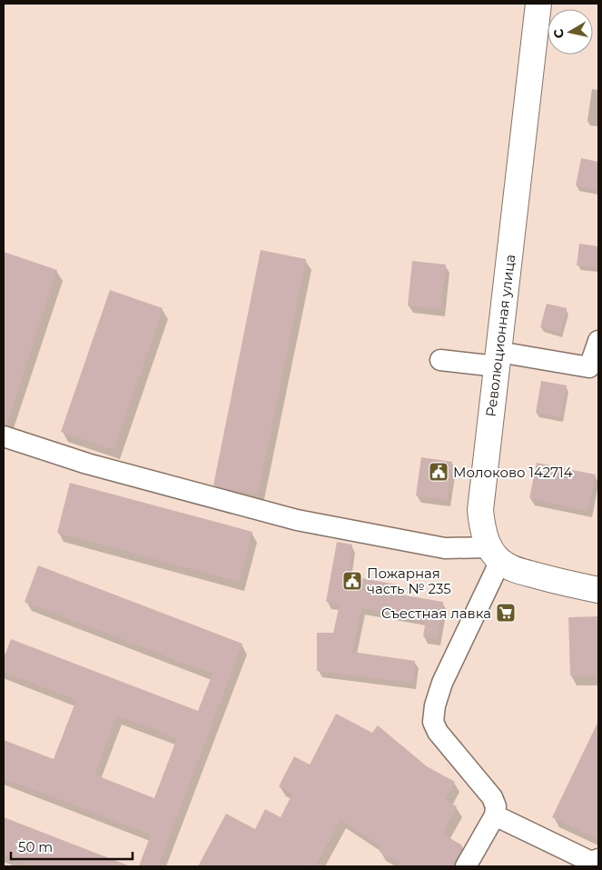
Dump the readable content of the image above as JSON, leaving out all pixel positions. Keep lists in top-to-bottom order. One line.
{"streets":{"main road":["Революционная улица"]},"places":{"public building":["Молоково 142714","Пожарная часть № 235"],"supermarket":["Съестная лавка"]},"scale_bar":"50 m","north":"left"}
